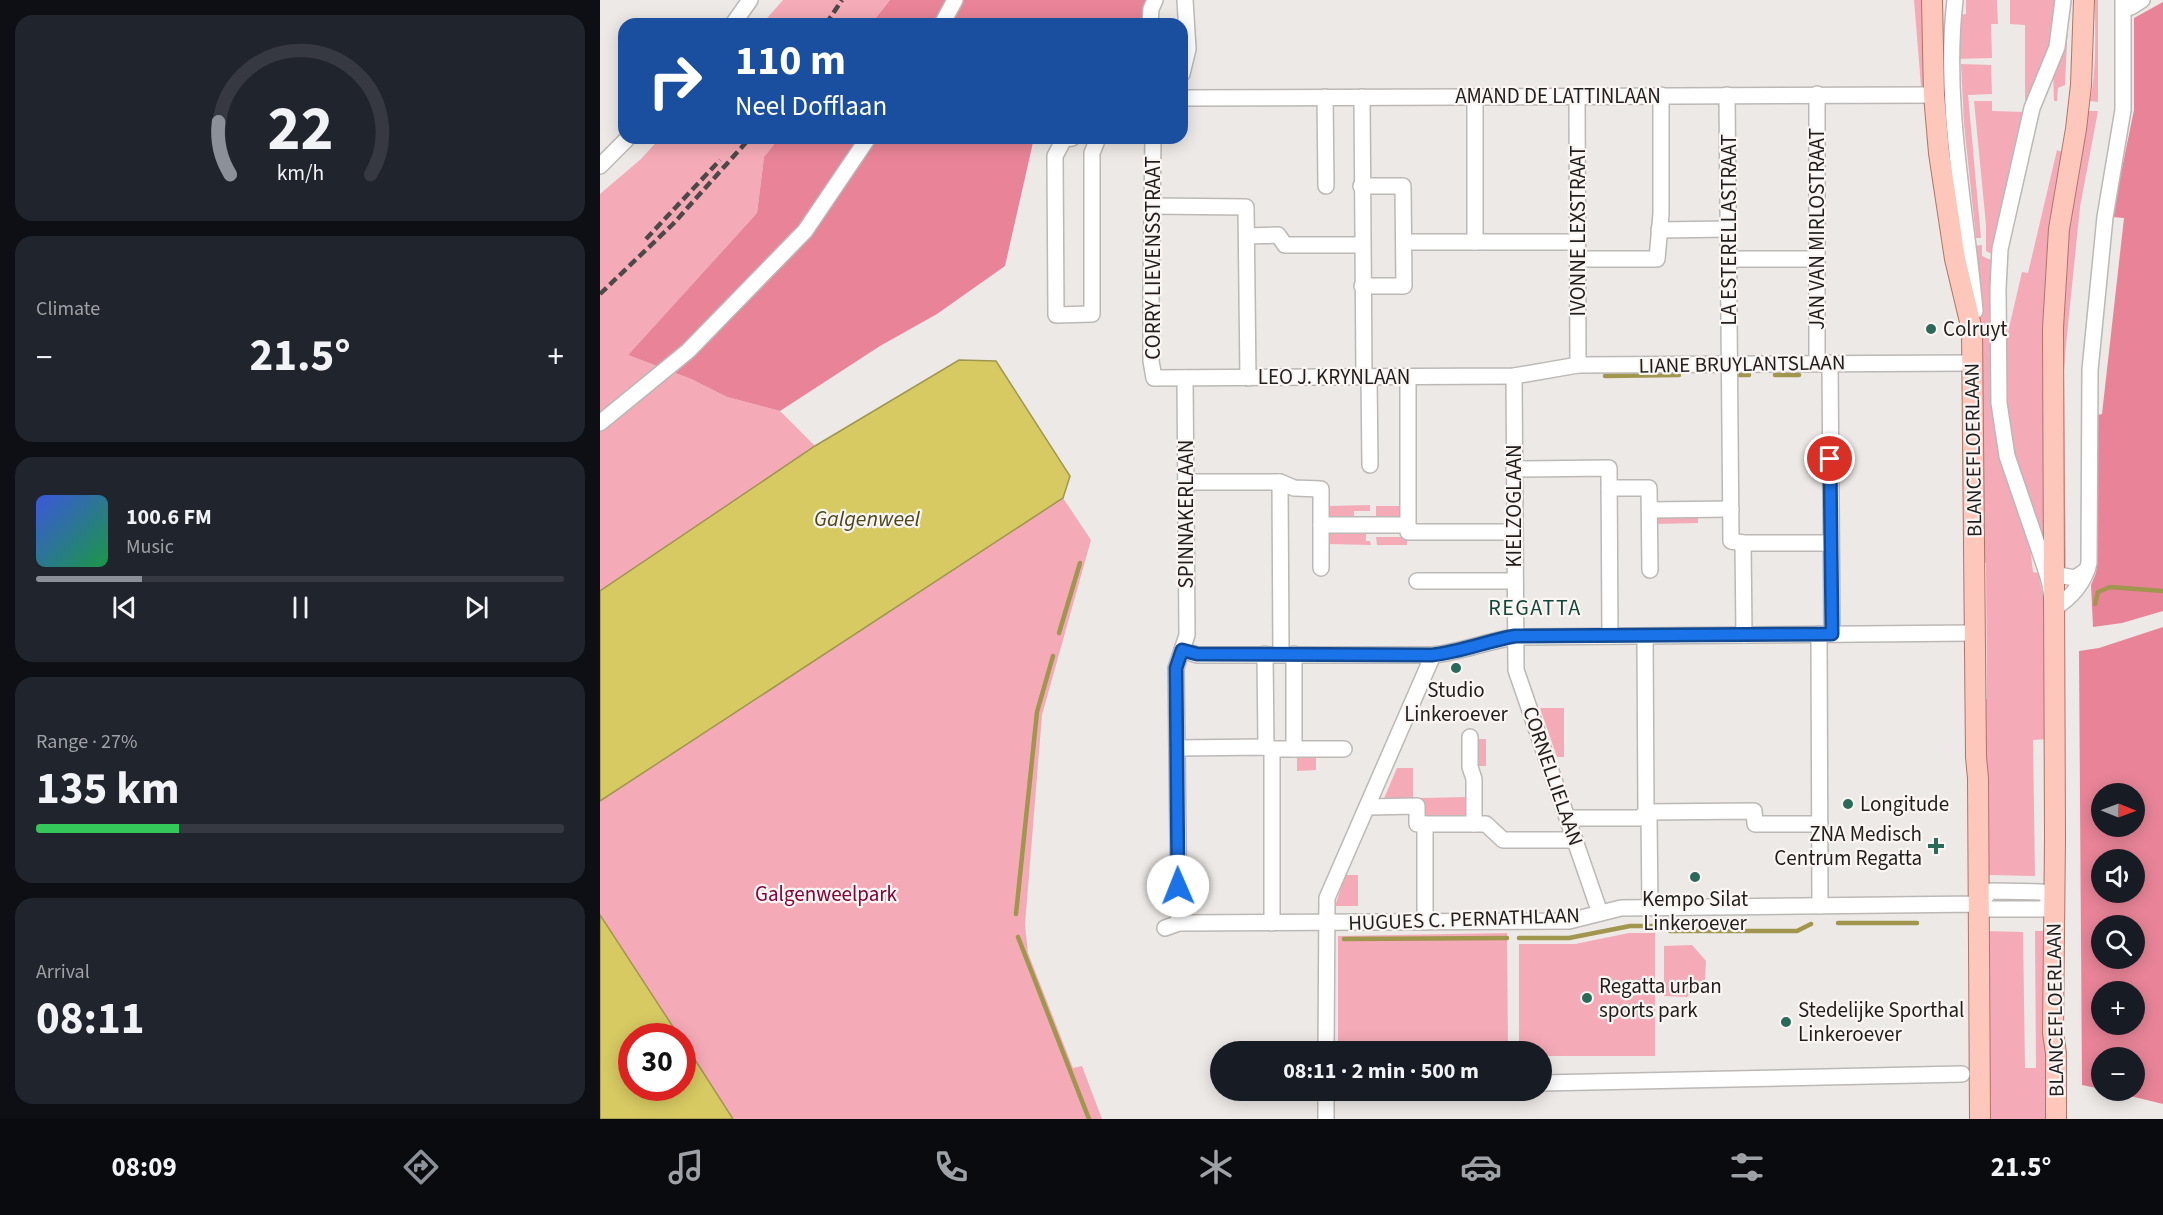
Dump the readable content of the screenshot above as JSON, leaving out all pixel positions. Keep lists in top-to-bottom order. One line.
{"streets":{"main road":["BLANCEFLOERLAAN"],"street":["AMAND DE LATTINLAAN","JAN VAN MIRLOSTRAAT","LA ESTERELLASTRAAT","IVONNE LEXSTRAAT","CORRY LIEVENSSTRAAT","LIANE BRUYLANTSLAAN","LEO J. KRYNLAAN","KIELZOGLAAN","SPINNAKERLAAN","CORNELLIELAAN","HUGUES C. PERNATHLAAN"]},"crossings":[["AMAND DE LATTINLAAN","JAN VAN MIRLOSTRAAT"],["AMAND DE LATTINLAAN","LA ESTERELLASTRAAT"],["AMAND DE LATTINLAAN","IVONNE LEXSTRAAT"],["AMAND DE LATTINLAAN","BLANCEFLOERLAAN"],["JAN VAN MIRLOSTRAAT","LIANE BRUYLANTSLAAN"],["JAN VAN MIRLOSTRAAT","HUGUES C. PERNATHLAAN"],["LA ESTERELLASTRAAT","LIANE BRUYLANTSLAAN"],["IVONNE LEXSTRAAT","LIANE BRUYLANTSLAAN"],["CORRY LIEVENSSTRAAT","LEO J. KRYNLAAN"],["LIANE BRUYLANTSLAAN","LEO J. KRYNLAAN"],["LIANE BRUYLANTSLAAN","BLANCEFLOERLAAN"],["LIANE BRUYLANTSLAAN","KIELZOGLAAN"],["LEO J. KRYNLAAN","KIELZOGLAAN"],["LEO J. KRYNLAAN","SPINNAKERLAAN"],["BLANCEFLOERLAAN","HUGUES C. PERNATHLAAN"],["KIELZOGLAAN","CORNELLIELAAN"],["SPINNAKERLAAN","HUGUES C. PERNATHLAAN"],["CORNELLIELAAN","HUGUES C. PERNATHLAAN"]],"districts":["REGATTA"],"water":["Galgenweel"],"parks":["Galgenweelpark"],"places":{"other":["Colruyt","Studio Linkeroever","Longitude","Kempo Silat Linkeroever","Regatta urban sports park","Stedelijke Sporthal Linkeroever"],"health":["ZNA Medisch Centrum Regatta"]},"north":"right","page":{"turn":["110 m","Neel Dofflaan"],"tile":["Climate",["Range · 27%","135 km"],["Arrival","08:11"]],"heat":["−","21.5°","+"],"song":["100.6 FM","Music"],"map_buttons":["+","−"],"limit":"30","trip":"08:11 · 2 min · 500 m","tabs":["08:09","21.5°"],"gauge":["22","km/h"]}}
